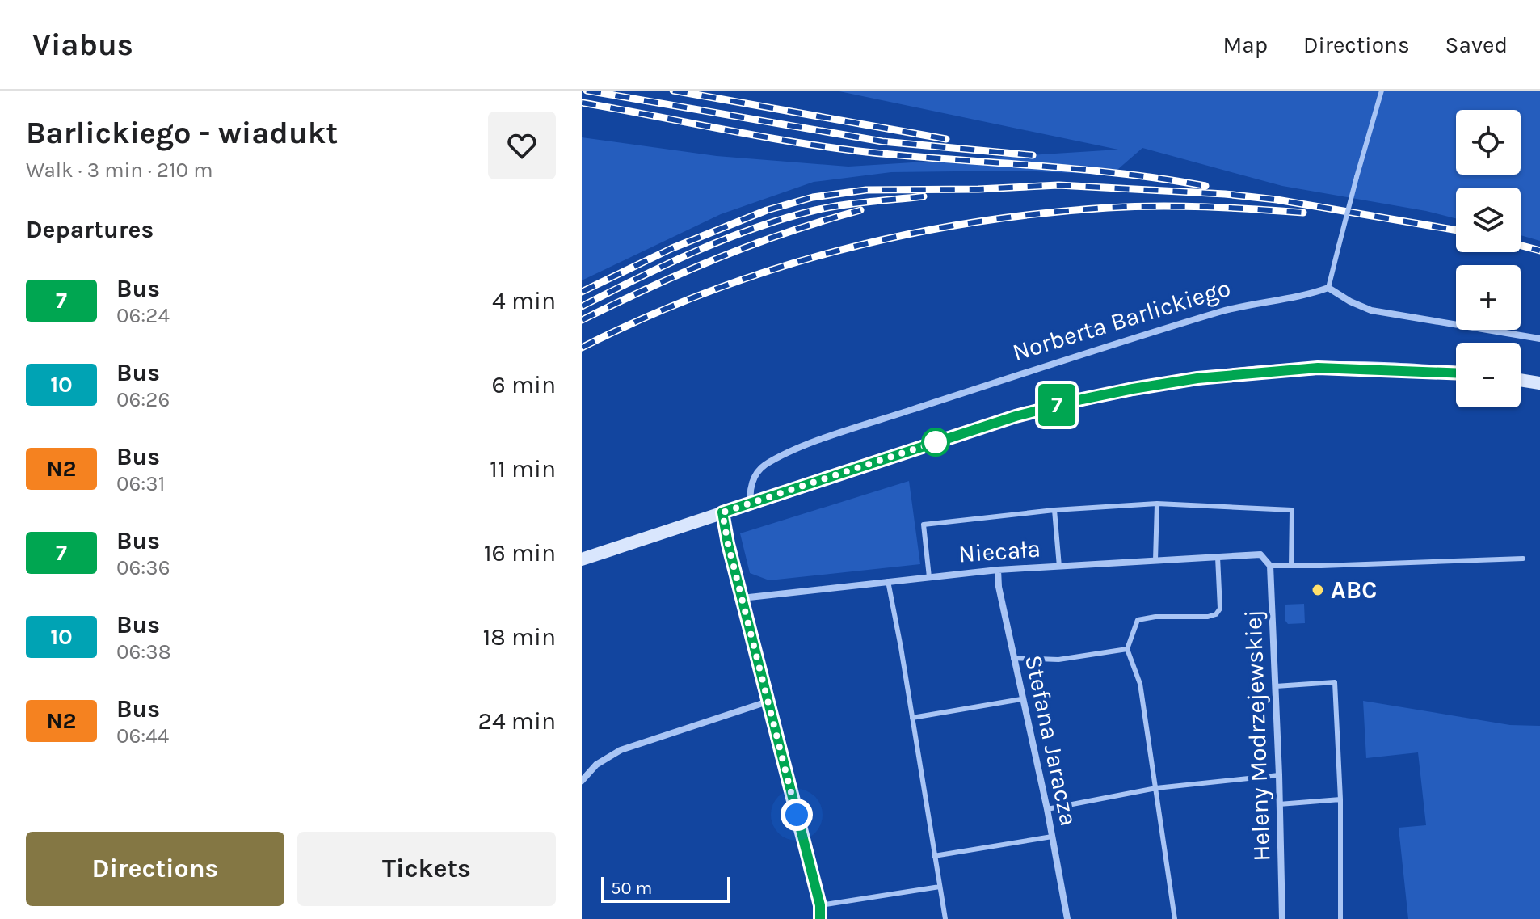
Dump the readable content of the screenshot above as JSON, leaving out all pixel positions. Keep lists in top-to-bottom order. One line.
{"streets":{"street":["Norberta Barlickiego","Niecała","Heleny Modrzejewskiej","Stefana Jaracza"]},"crossings":[["Niecała","Heleny Modrzejewskiej"],["Niecała","Stefana Jaracza"]],"places":["ABC"],"lines":["bus line 7"],"scale_bar":"50 m","page":{"header":"Viabus","nav":["Map","Directions","Saved"],"heading":[["Barlickiego - wiadukt","Walk · 3 min · 210 m"],"Departures"],"on_map":"7","map_buttons":["+","−"],"list":[{"mark":"7","name":"Bus","note":"06:24","value":"4 min"},{"mark":"10","name":"Bus","note":"06:26","value":"6 min"},{"mark":"N2","name":"Bus","note":"06:31","value":"11 min"},{"mark":"7","name":"Bus","note":"06:36","value":"16 min"},{"mark":"10","name":"Bus","note":"06:38","value":"18 min"},{"mark":"N2","name":"Bus","note":"06:44","value":"24 min"}],"buttons":["Directions","Tickets"],"scale":"50 m"}}
